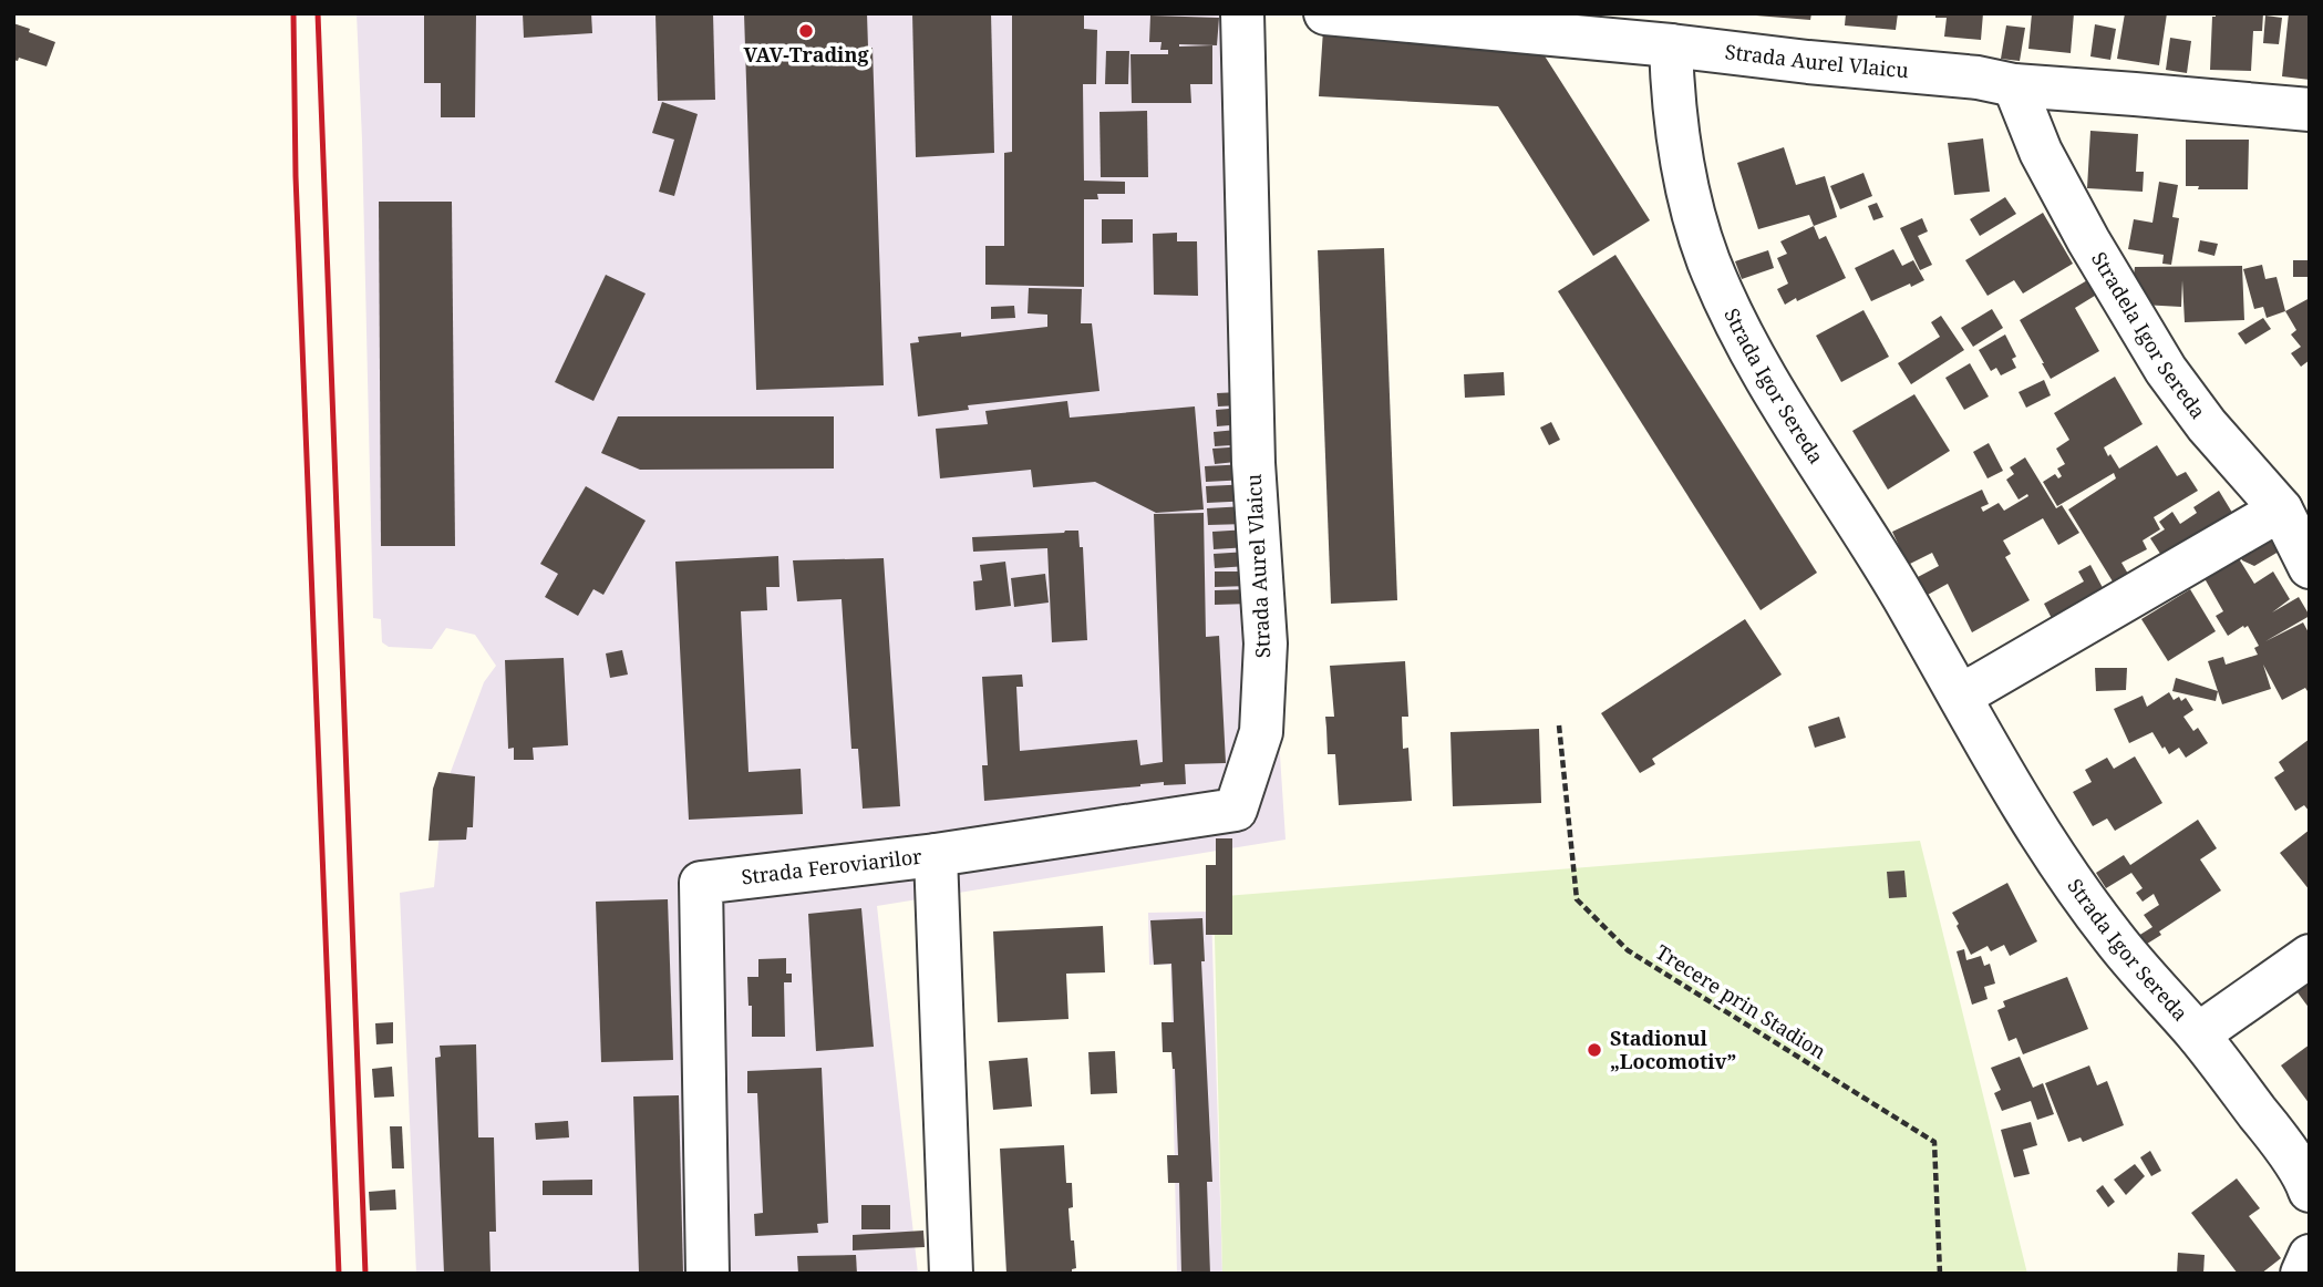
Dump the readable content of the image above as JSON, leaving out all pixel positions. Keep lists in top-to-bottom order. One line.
{"streets":{"street":["Strada Aurel Vlaicu","Stradela Igor Sereda","Strada Igor Sereda","Strada Feroviarilor"],"path":["Trecere prin Stadion"]},"crossings":[["Strada Aurel Vlaicu","Stradela Igor Sereda"],["Strada Aurel Vlaicu","Strada Igor Sereda"],["Strada Aurel Vlaicu","Strada Feroviarilor"]],"places":["VAV-Trading","Stadionul „Locomotiv”"]}
